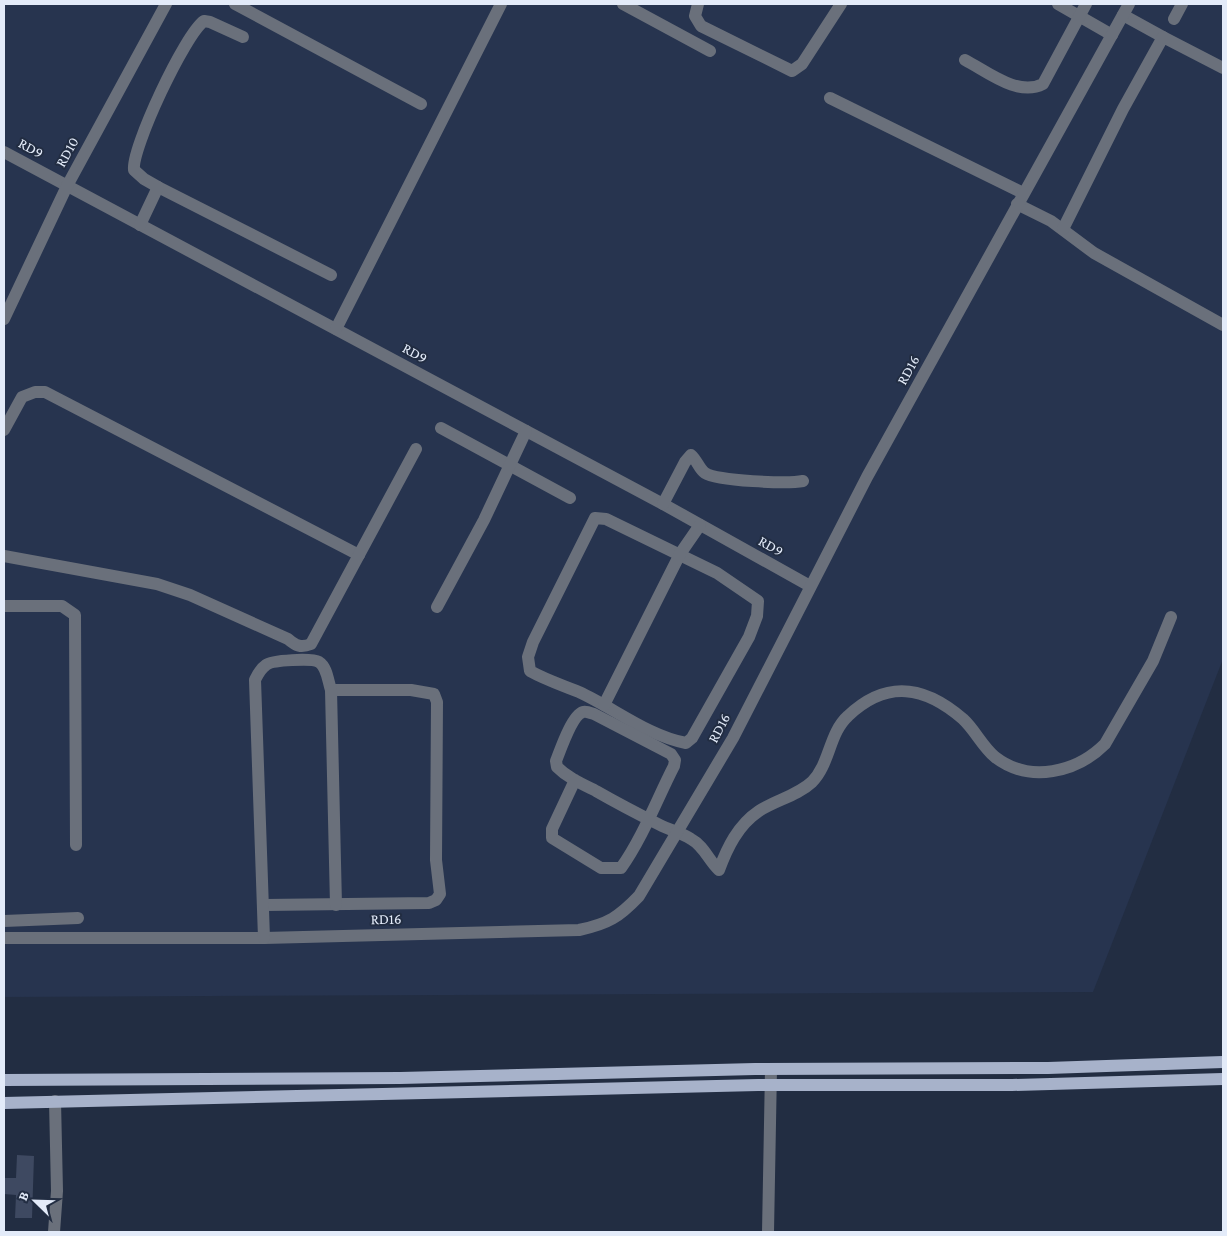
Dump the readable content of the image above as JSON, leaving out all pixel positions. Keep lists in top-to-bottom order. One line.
{"streets":{"street":["RD9","RD10","RD16"]},"crossings":[["RD9","RD10"],["RD9","RD16"]],"north":"top left"}
